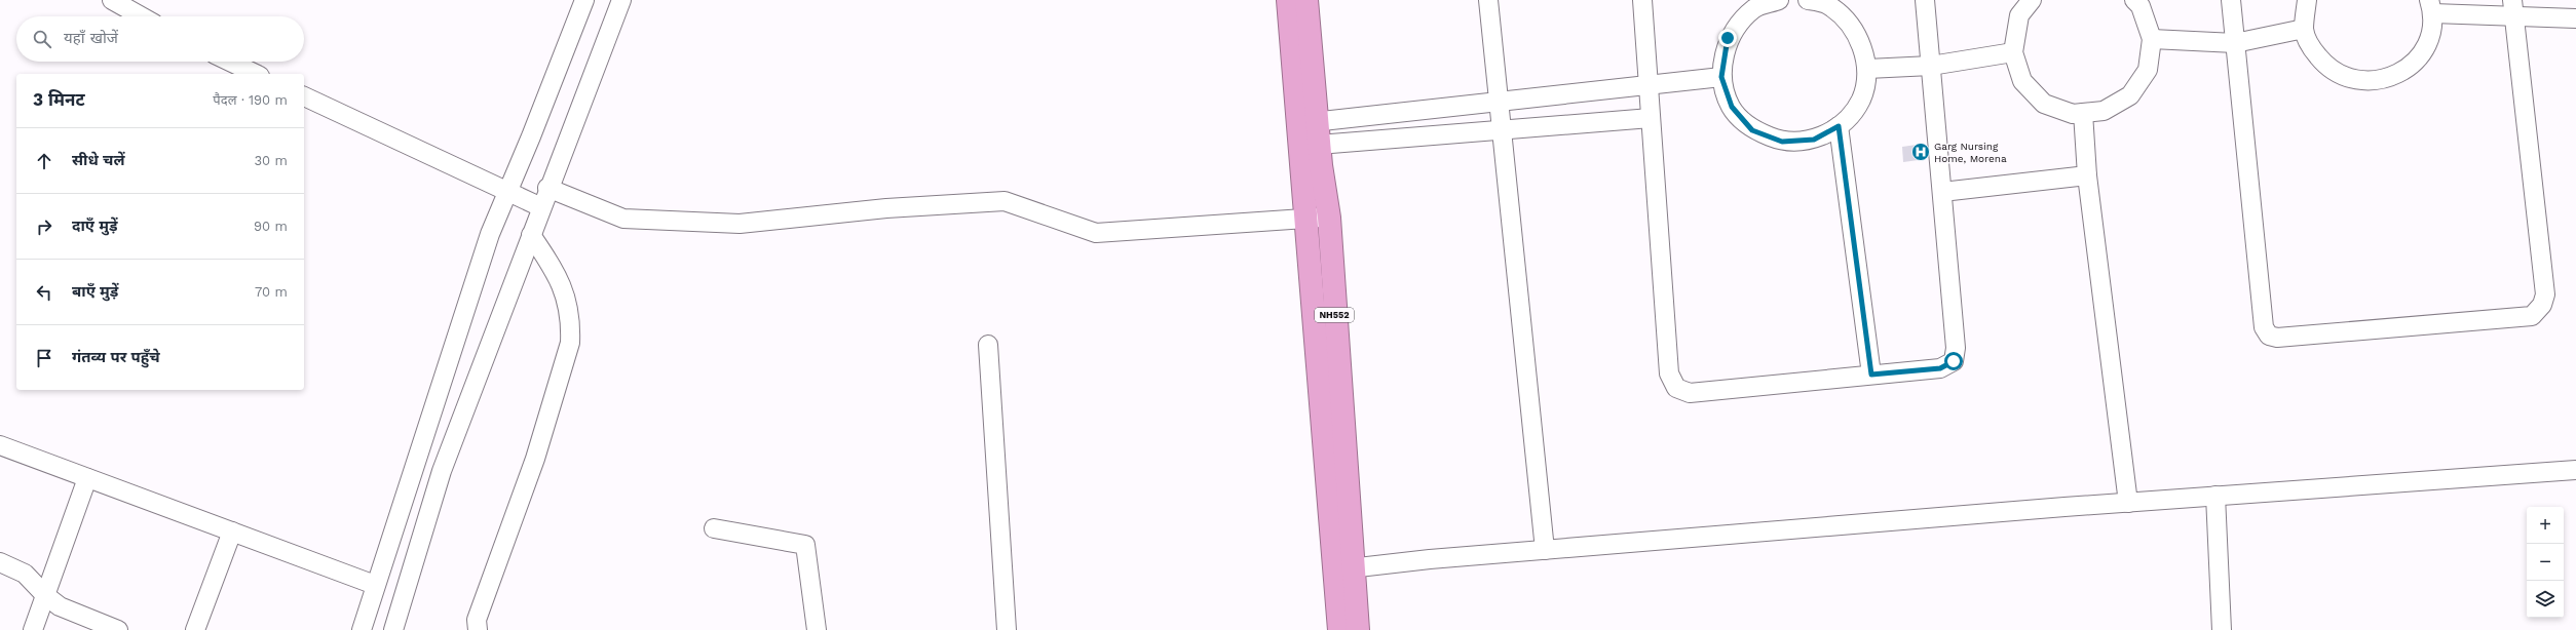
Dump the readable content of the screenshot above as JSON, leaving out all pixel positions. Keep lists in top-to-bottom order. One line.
{"streets":{"highway":["NH552"]},"places":{"hospital":["Garg Nursing Home, Morena"]},"page":{"search":"यहाँ खोजें","heading":["3 मिनट","पैदल · 190 m"],"list":[["सीधे चलें","30 m"],["दाएँ मुड़ें","90 m"],["बाएँ मुड़ें","70 m"],"गंतव्य पर पहुँचे"],"map_buttons":["+","−"]}}
